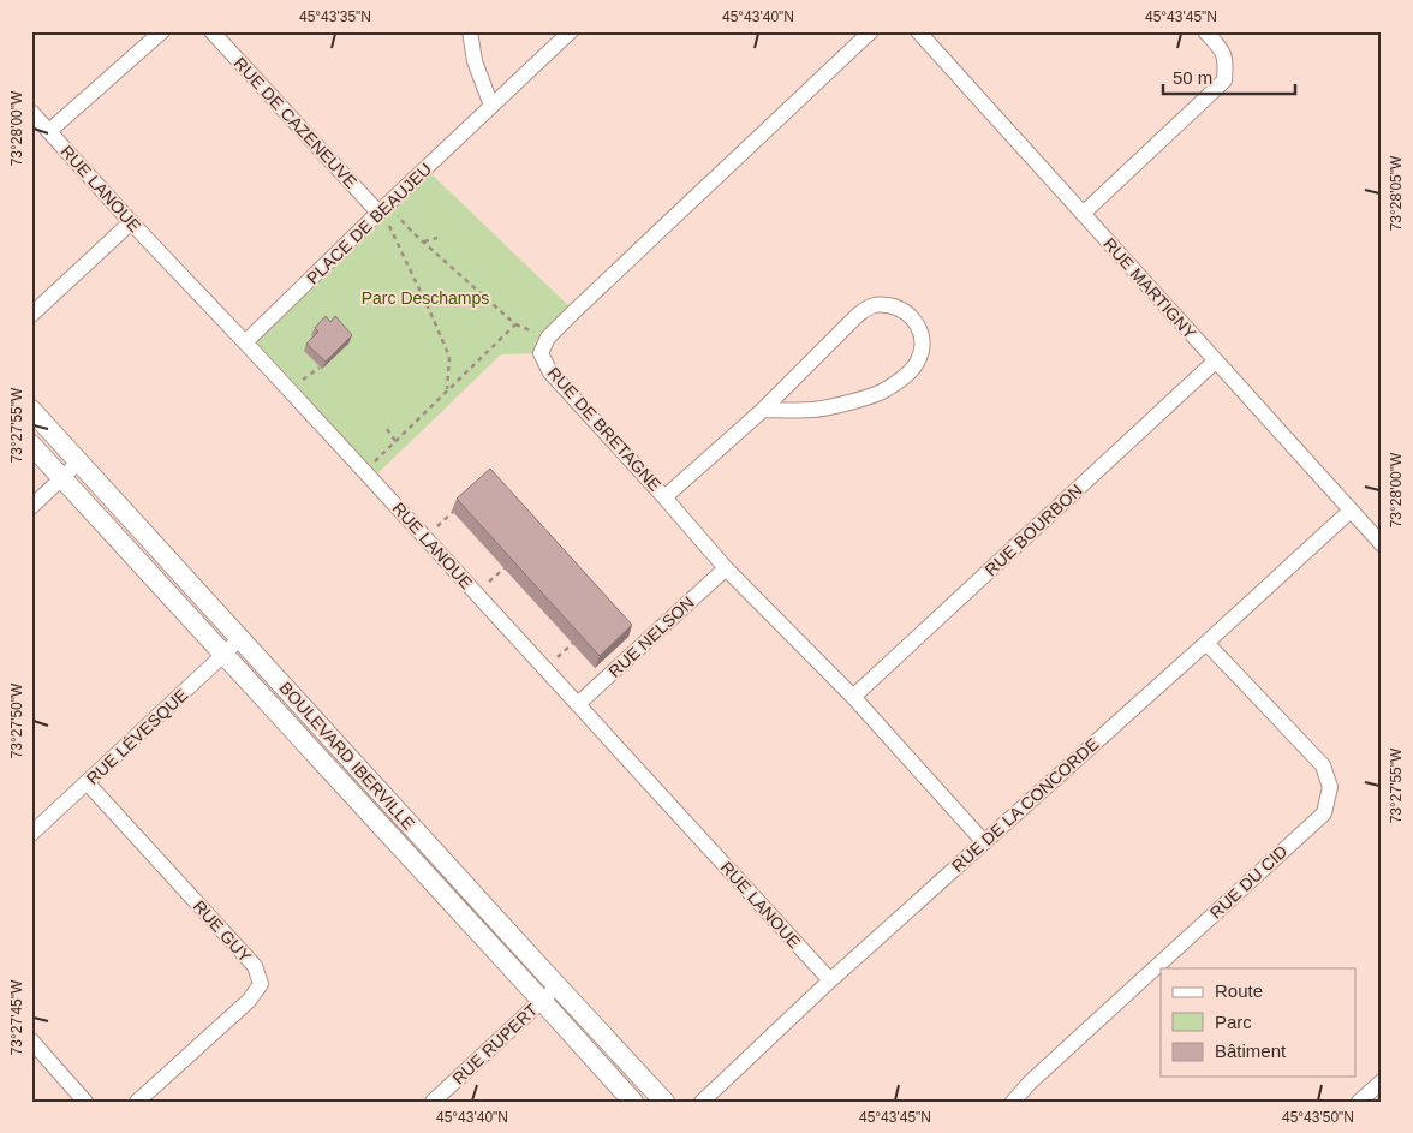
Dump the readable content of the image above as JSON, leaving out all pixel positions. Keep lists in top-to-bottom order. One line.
{"streets":{"street":["RUE DE CAZENEUVE","RUE LANOUE","PLACE DE BEAUJEU","RUE MARTIGNY","RUE DE BRETAGNE","RUE BOURBON","RUE NELSON","RUE LÉVESQUE","BOULEVARD IBERVILLE","RUE DE LA CONCORDE","RUE DU CID","RUE GUY","RUE RUPERT"]},"crossings":[["RUE DE CAZENEUVE","PLACE DE BEAUJEU"],["RUE LANOUE","PLACE DE BEAUJEU"],["RUE LANOUE","RUE NELSON"],["RUE LANOUE","RUE DE LA CONCORDE"],["RUE MARTIGNY","RUE BOURBON"],["RUE MARTIGNY","RUE DE LA CONCORDE"],["RUE DE BRETAGNE","RUE BOURBON"],["RUE DE BRETAGNE","RUE NELSON"],["RUE DE BRETAGNE","RUE DE LA CONCORDE"],["RUE LÉVESQUE","BOULEVARD IBERVILLE"],["RUE LÉVESQUE","RUE GUY"],["BOULEVARD IBERVILLE","RUE RUPERT"],["RUE DE LA CONCORDE","RUE DU CID"]],"parks":["Parc Deschamps"],"legend":["Route","Parc","Bâtiment"],"scale_bar":"50 m","coordinates":["45°43'35\"N","45°43'40\"N","45°43'45\"N","73°28'00\"W","73°28'05\"W","73°27'55\"W","73°27'50\"W","73°27'45\"W","45°43'50\"N"]}
